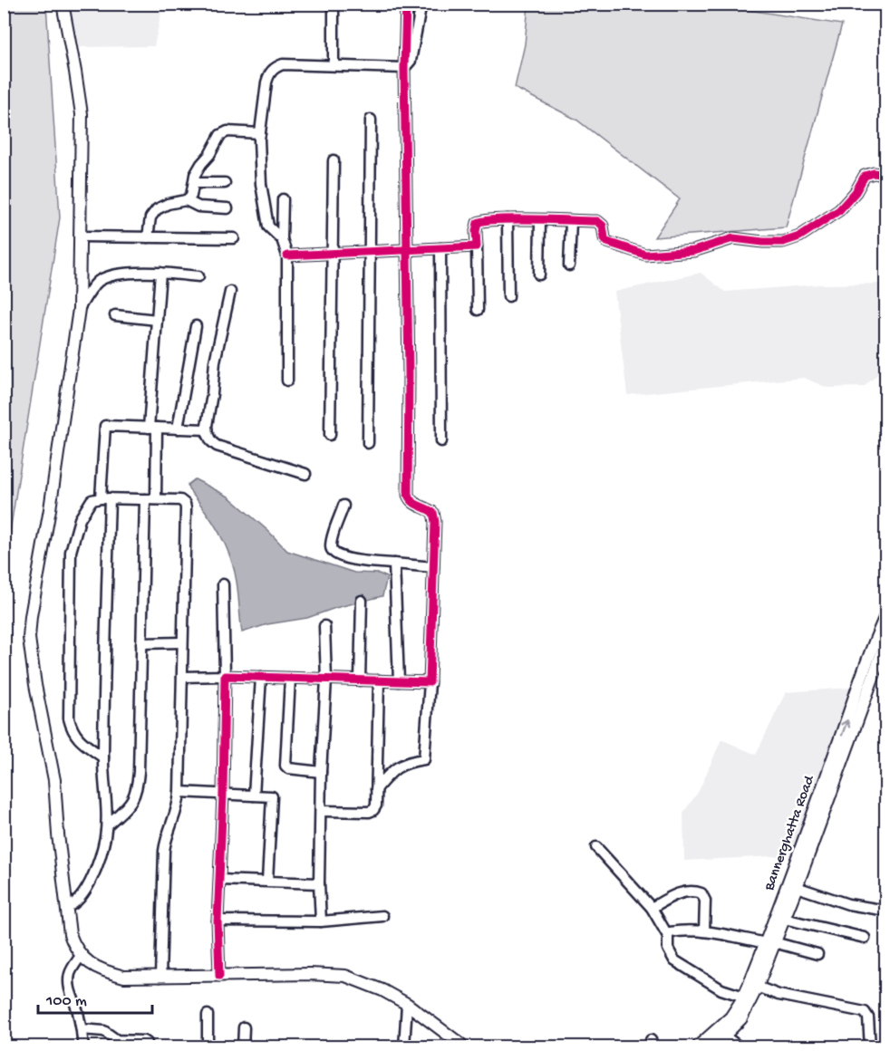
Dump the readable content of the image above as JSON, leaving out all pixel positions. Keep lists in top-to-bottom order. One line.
{"streets":{"main road":["Bannerghatta Road"]},"scale_bar":"100 m"}
